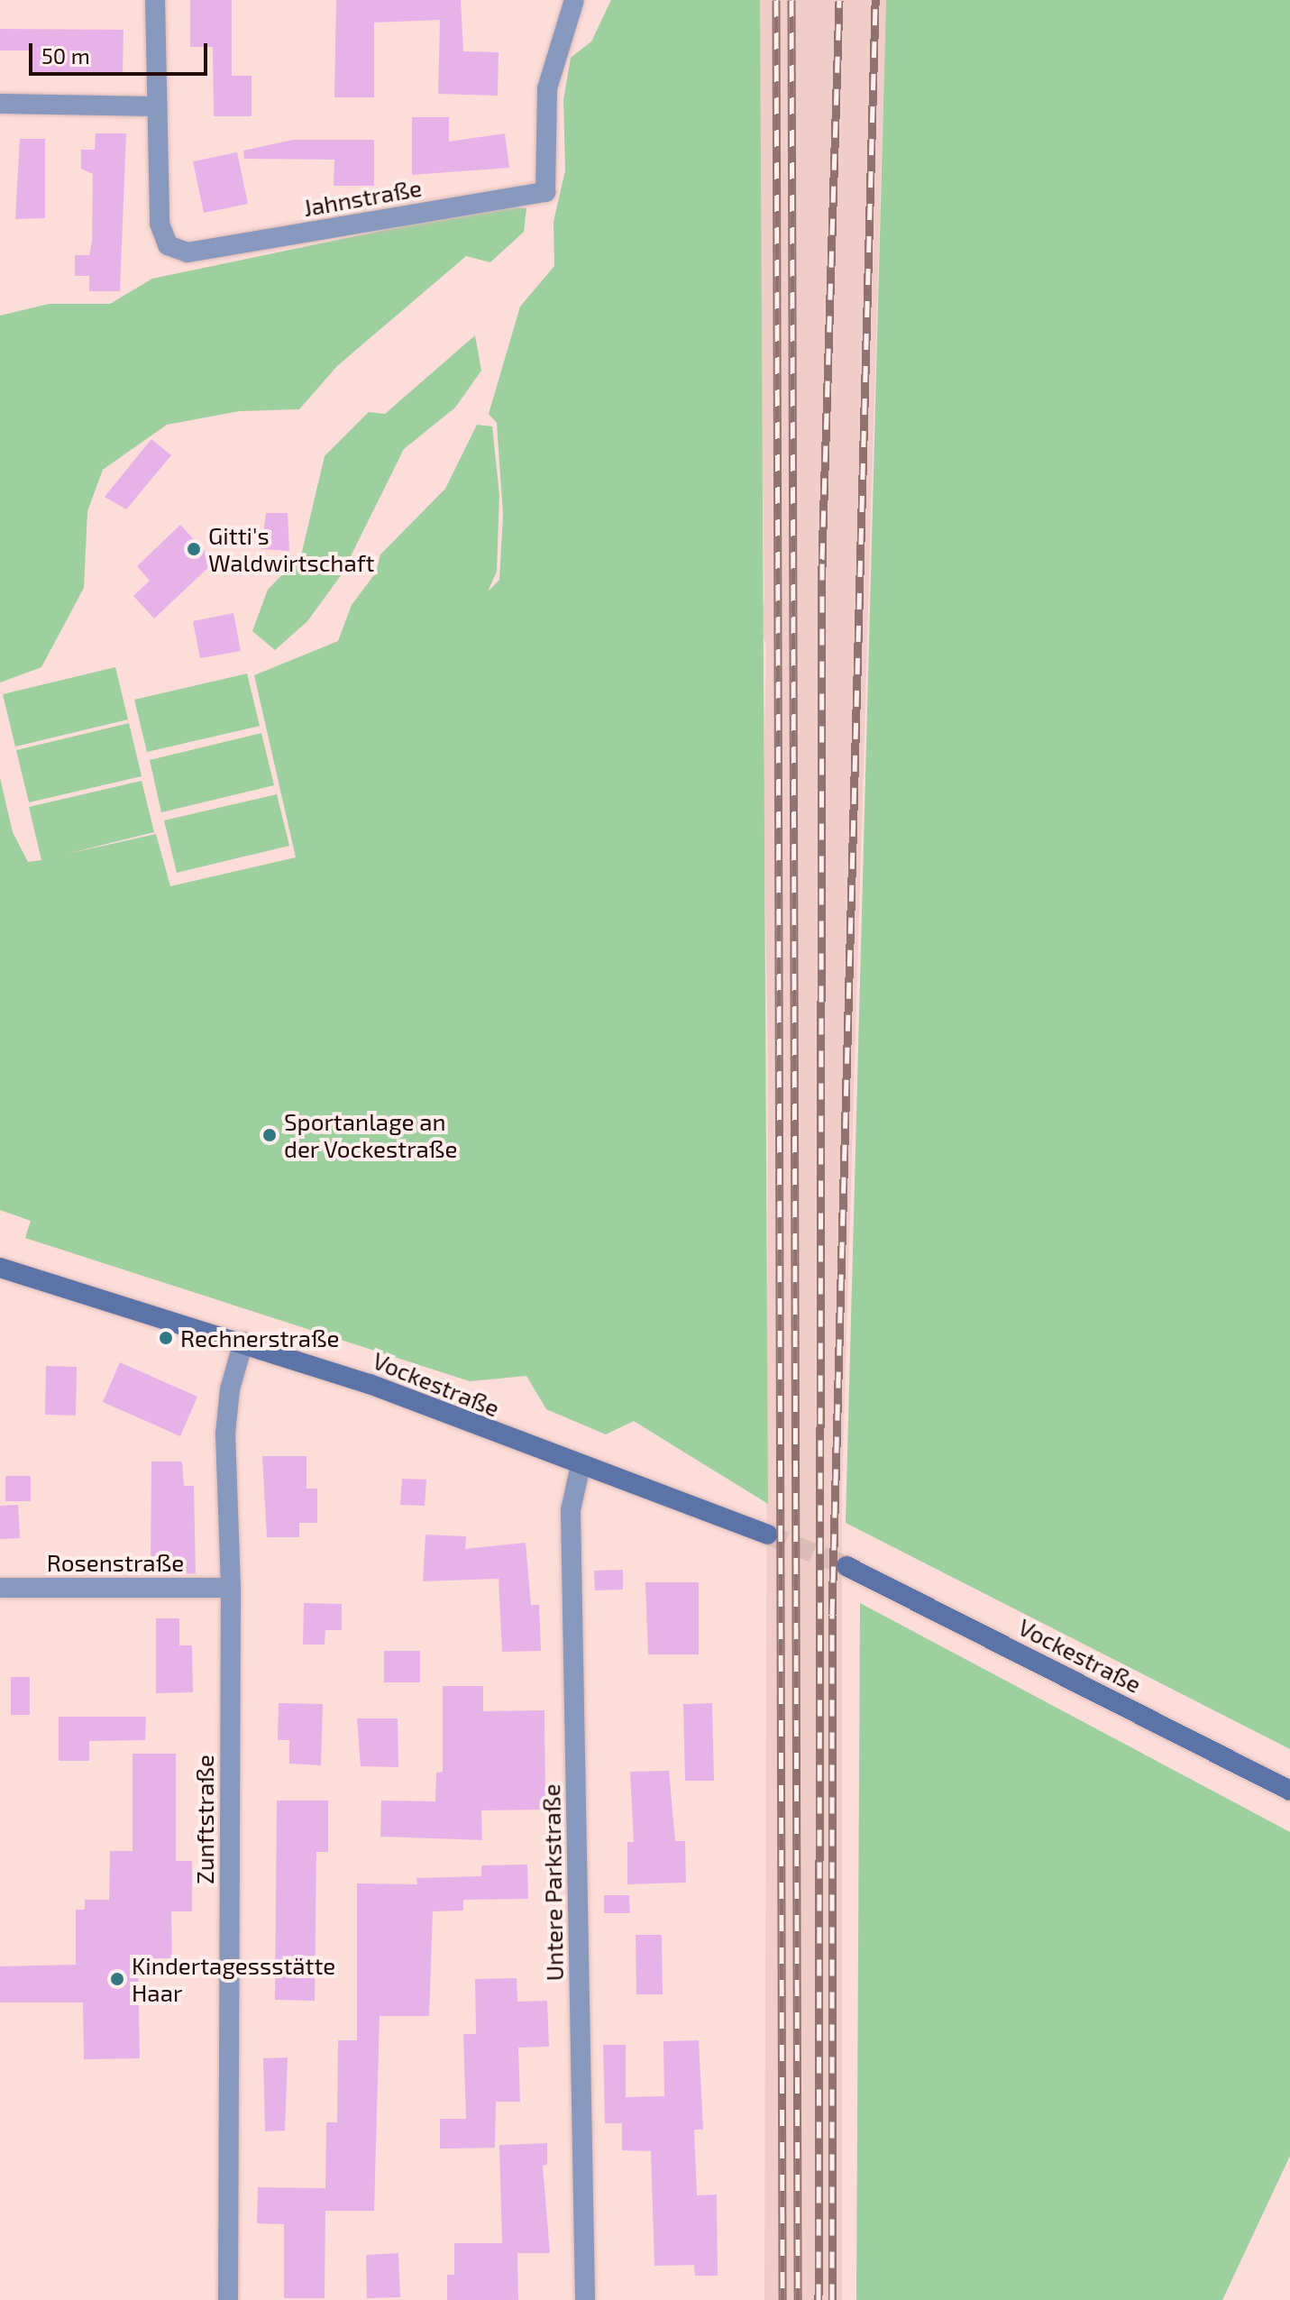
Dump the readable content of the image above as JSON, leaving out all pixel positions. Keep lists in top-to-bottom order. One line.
{"streets":{"main road":["Vockestraße"],"street":["Jahnstraße","Rosenstraße","Zunftstraße","Untere Parkstraße"]},"crossings":[["Vockestraße","Zunftstraße"],["Vockestraße","Untere Parkstraße"],["Rosenstraße","Zunftstraße"]],"places":["Gitti's Waldwirtschaft","Sportanlage an der Vockestraße","Rechnerstraße","Kindertagessstätte Haar"],"scale_bar":"50 m"}
